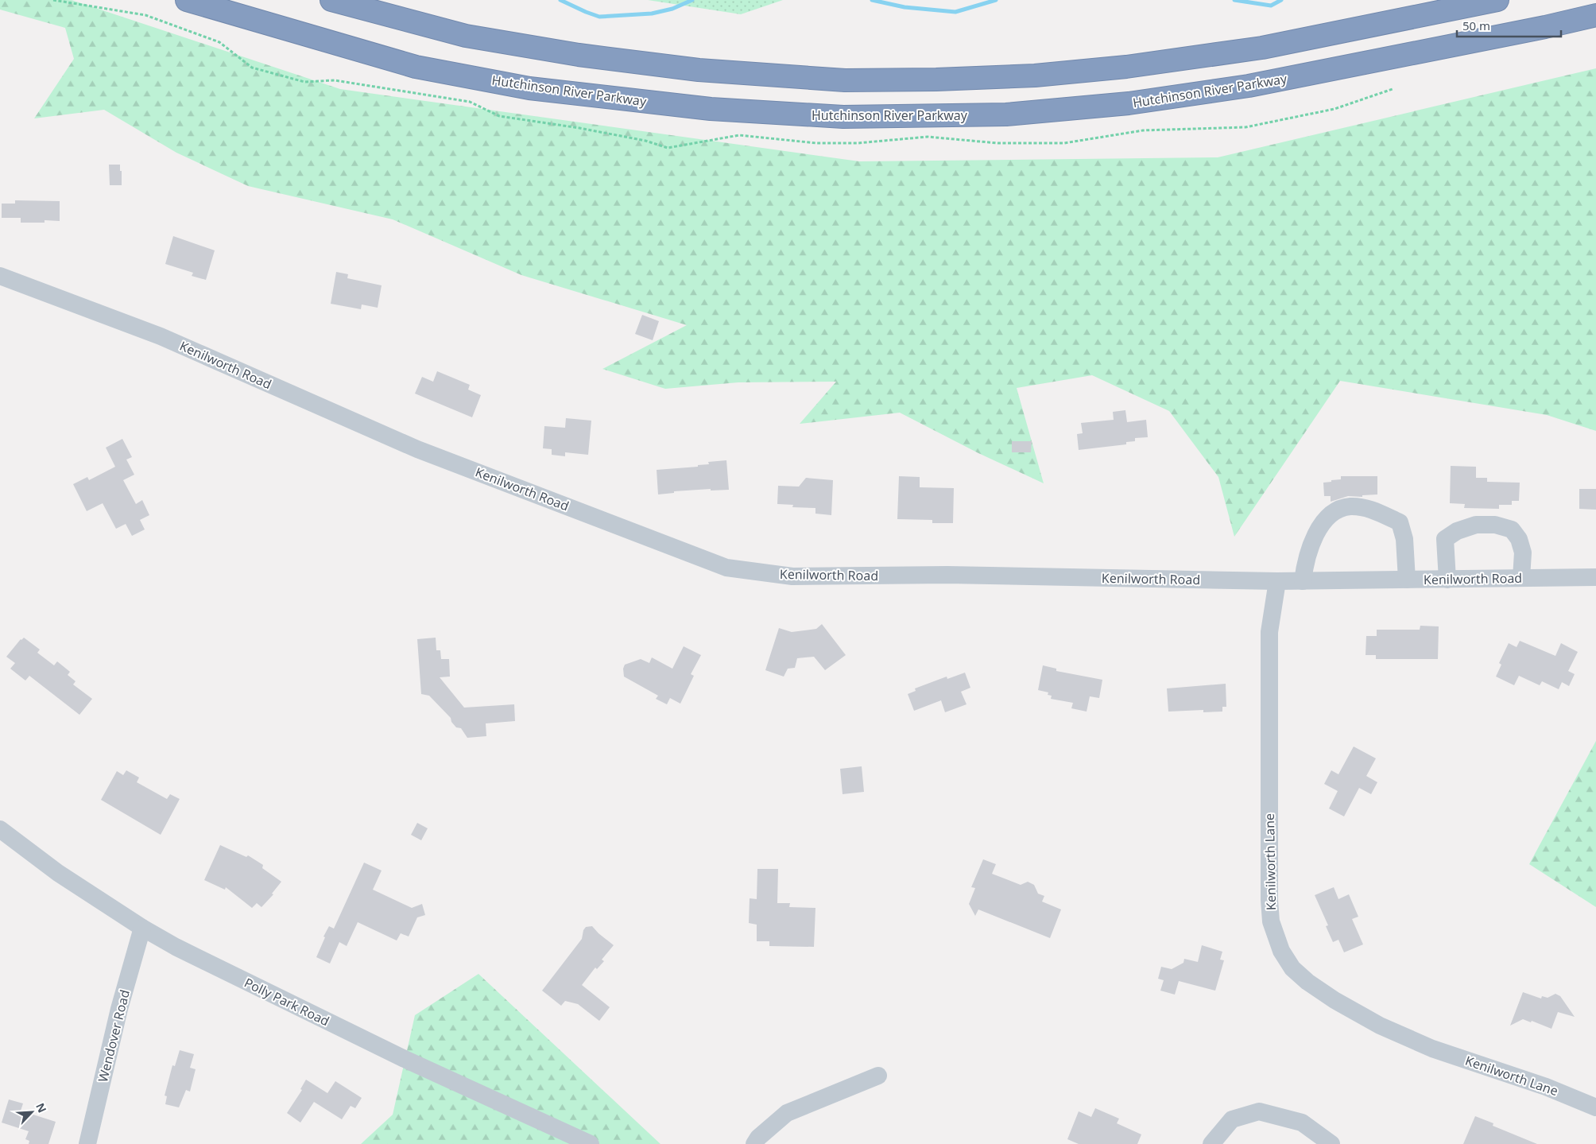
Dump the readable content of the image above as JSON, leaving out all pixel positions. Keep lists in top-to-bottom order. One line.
{"streets":{"highway":["Hutchinson River Parkway"],"street":["Kenilworth Road","Kenilworth Lane","Polly Park Road","Wendover Road"]},"crossings":[["Kenilworth Road","Kenilworth Lane"],["Polly Park Road","Wendover Road"]],"scale_bar":"50 m","north":"top right"}
